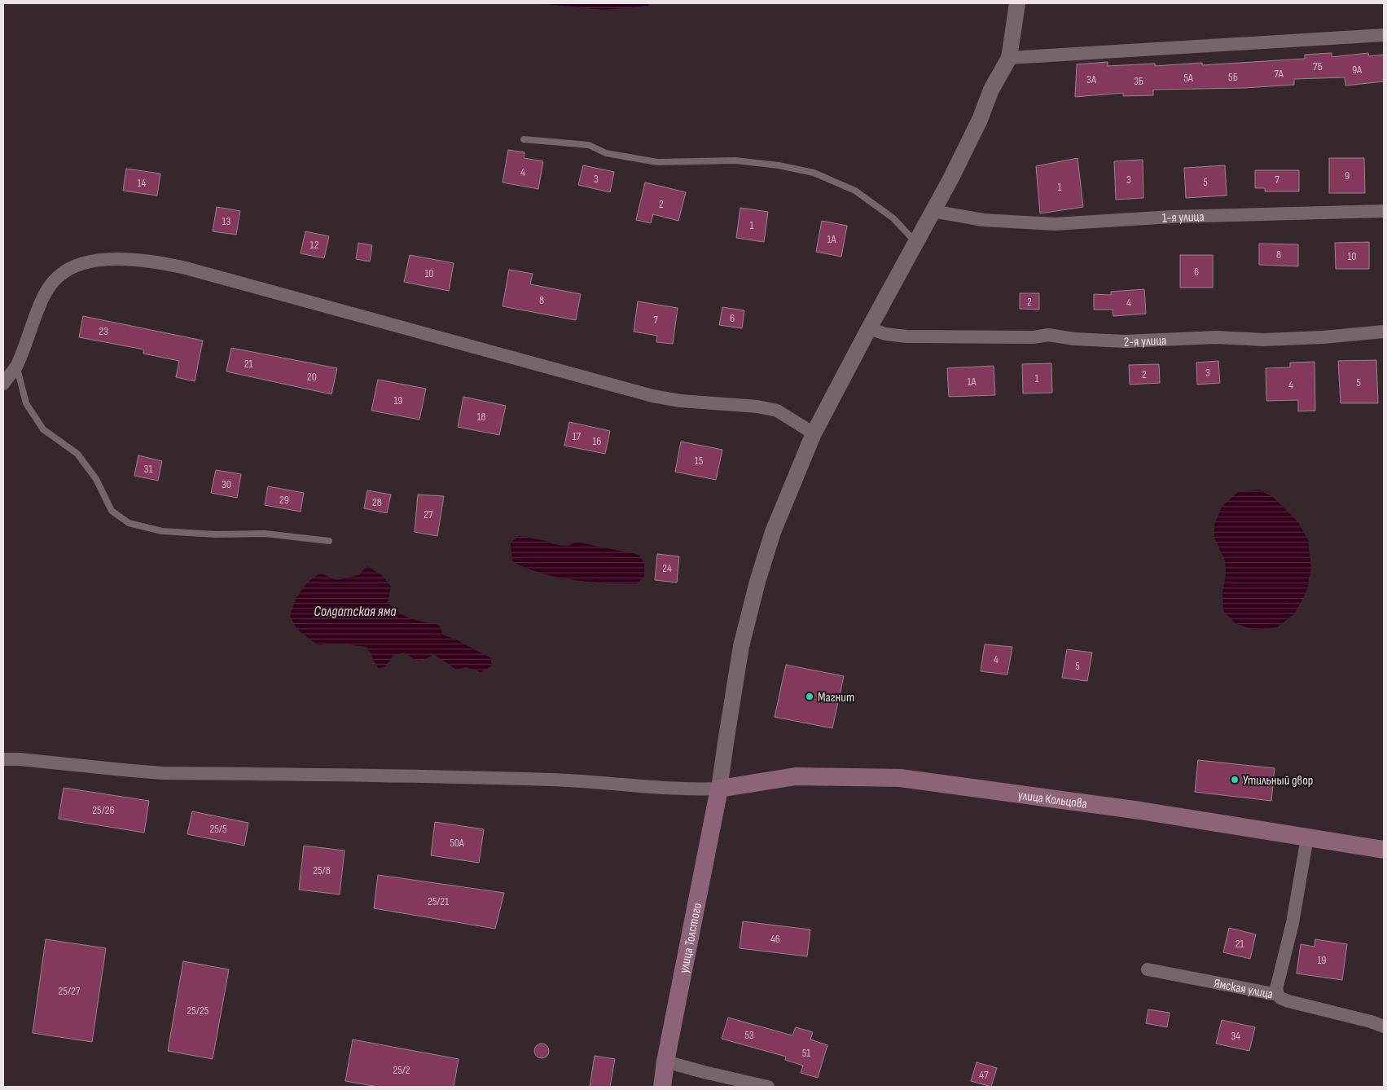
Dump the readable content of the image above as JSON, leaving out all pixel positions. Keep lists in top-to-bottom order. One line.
{"streets":{"main road":["улица Кольцова","улица Толстого"],"street":["1-я улица","2-я улица","Ямская улица"]},"crossings":[["улица Кольцова","улица Толстого"]],"water":["Солдатская яма"],"places":["Магнит","Утильный двор"],"house_numbers":["7Б","9А","7А","5Б","5А","3А","3Б","4","9","3","3","7","5","14","1","2","13","1","1А","12","8","10","6","10","8","2","4","6","7","23","21","3","2","20","1","1А","5","4","19","18","17","16","15","31","30","29","28","27","24","4","5","25/26","25/5","50А","25/8","25/21","46","21","19","25/27","25/25","53","34","51","25/2","47"]}
